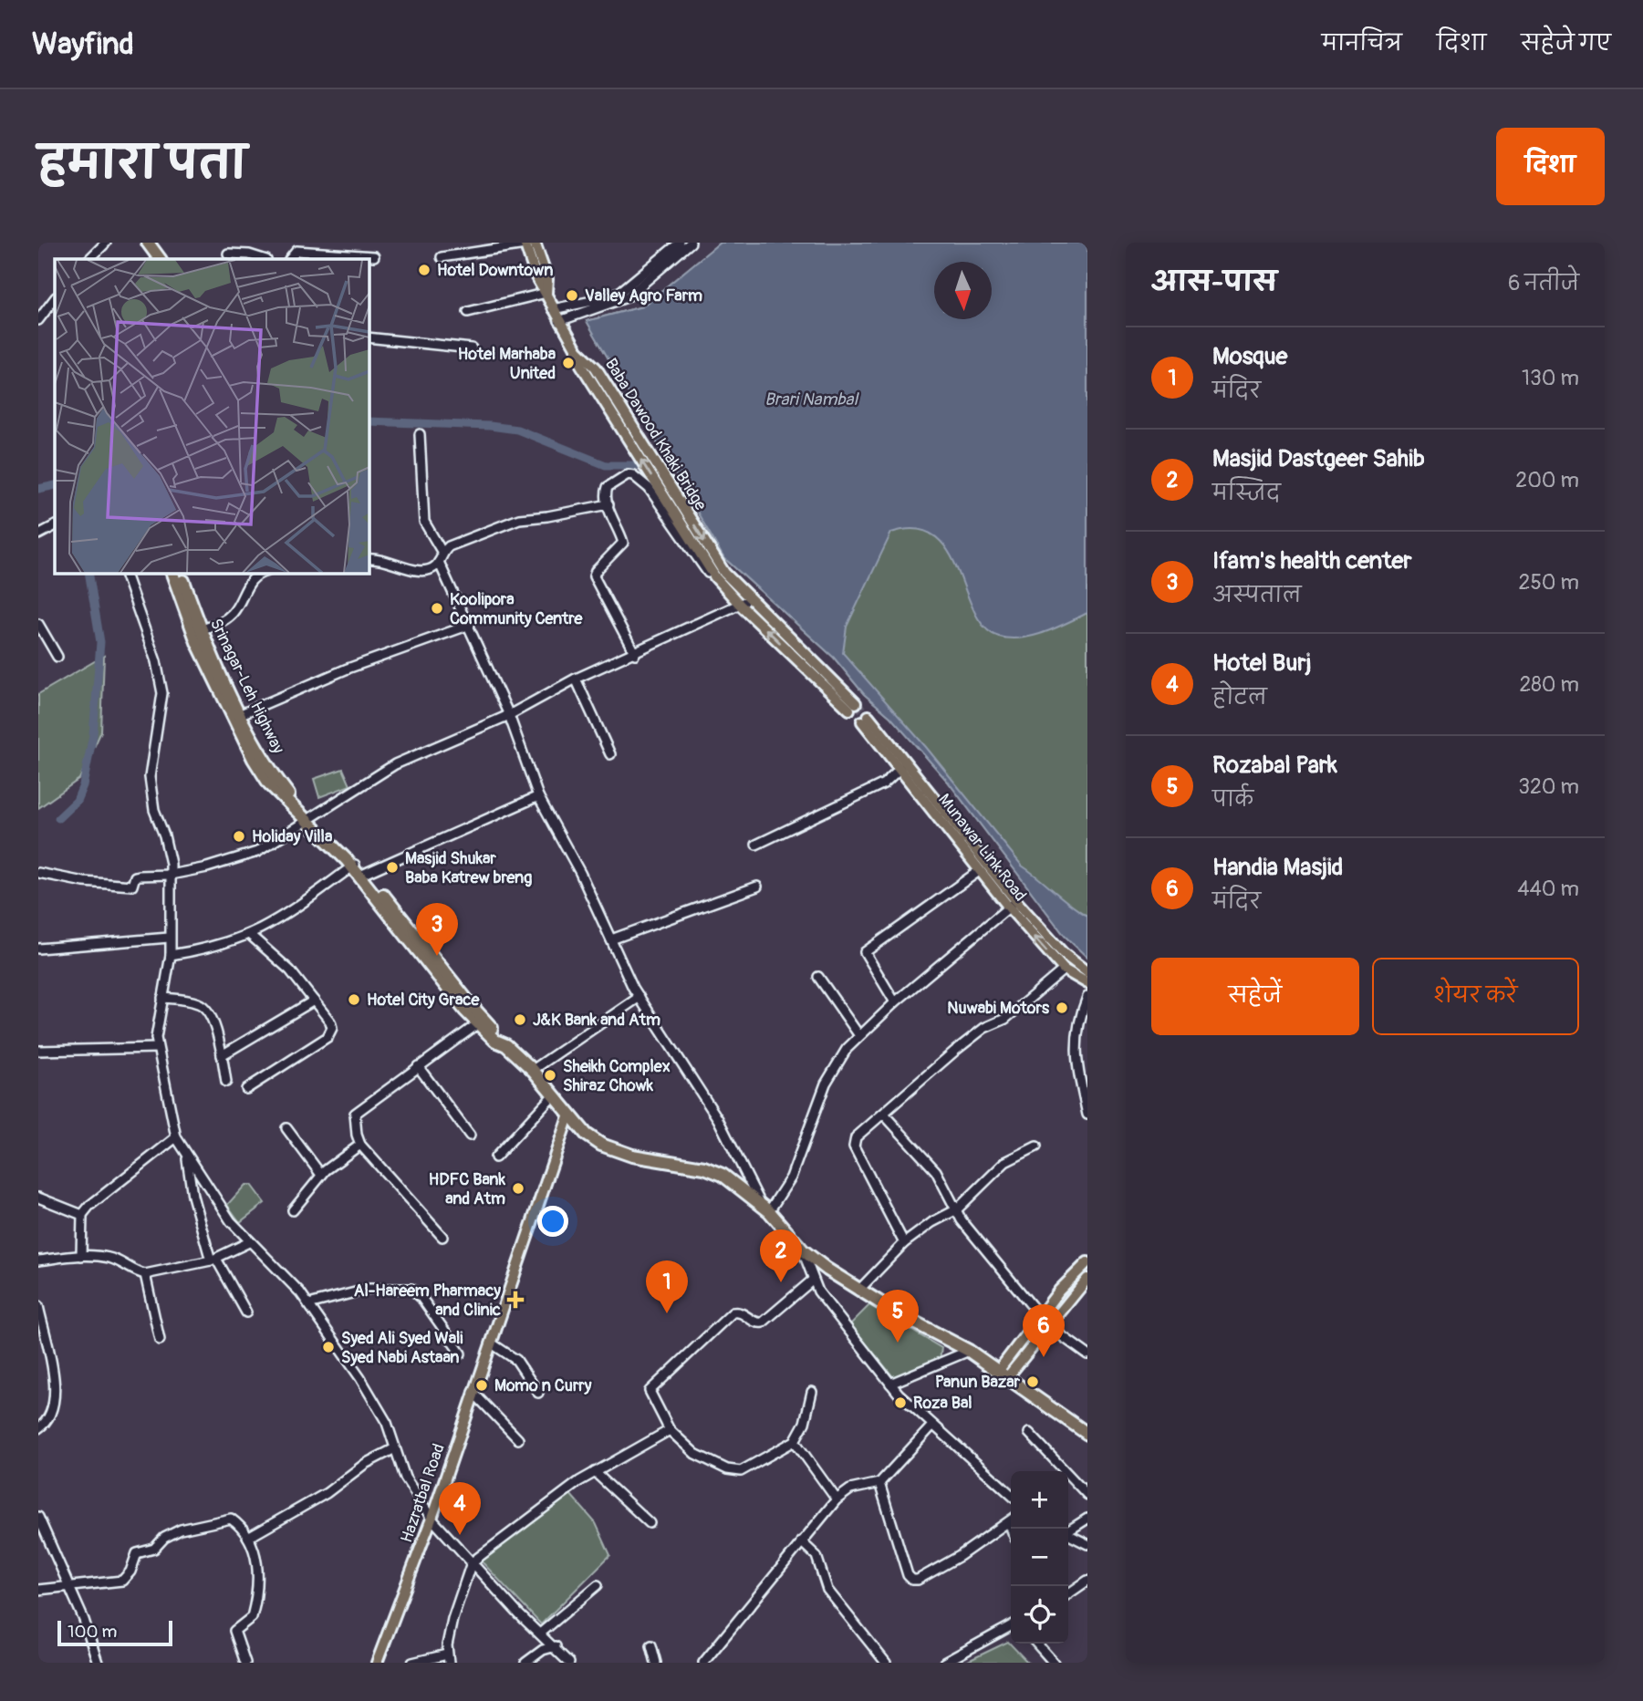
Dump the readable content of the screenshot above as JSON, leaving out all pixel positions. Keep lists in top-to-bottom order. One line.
{"streets":{"highway":["Srinagar-Leh Highway"],"main road":["Baba Dawood Khaki Bridge","Munawar Link Road","Hazratbal Road"]},"water":["Brari Nambal"],"places":{"other":["Hotel Downtown","Valley Agro Farm","Hotel Marhaba United","Koolipora Community Centre","Holiday Villa","Masjid Shukar Baba Katrew breng","Hotel City Grace","Nuwabi Motors","J&K Bank and Atm","Sheikh Complex Shiraz Chowk","HDFC Bank and Atm","Syed Ali Syed Wali Syed Nabi Astaan","Panun Bazar","Momo n Curry","Roza Bal"],"health":["Al-Hareem Pharmacy and Clinic"]},"scale_bar":"100 m","north":"bottom","page":{"header":"Wayfind","nav":["मानचित्र","दिशा","सहेजे गए"],"title":"हमारा पता","buttons":["दिशा",["सहेजें","शेयर करें"]],"heading":["आस-पास","6 नतीजे"],"list":[{"mark":"1","name":"Mosque","note":"मंदिर","value":"130 m"},{"mark":"2","name":"Masjid Dastgeer Sahib","note":"मस्जिद","value":"200 m"},{"mark":"3","name":"Ifam's health center","note":"अस्पताल","value":"250 m"},{"mark":"4","name":"Hotel Burj","note":"होटल","value":"280 m"},{"mark":"5","name":"Rozabal Park","note":"पार्क","value":"320 m"},{"mark":"6","name":"Handia Masjid","note":"मंदिर","value":"440 m"}],"pins":["3","2","1","5","6","4"],"map_buttons":["+","−"],"scale":"100 m"}}
